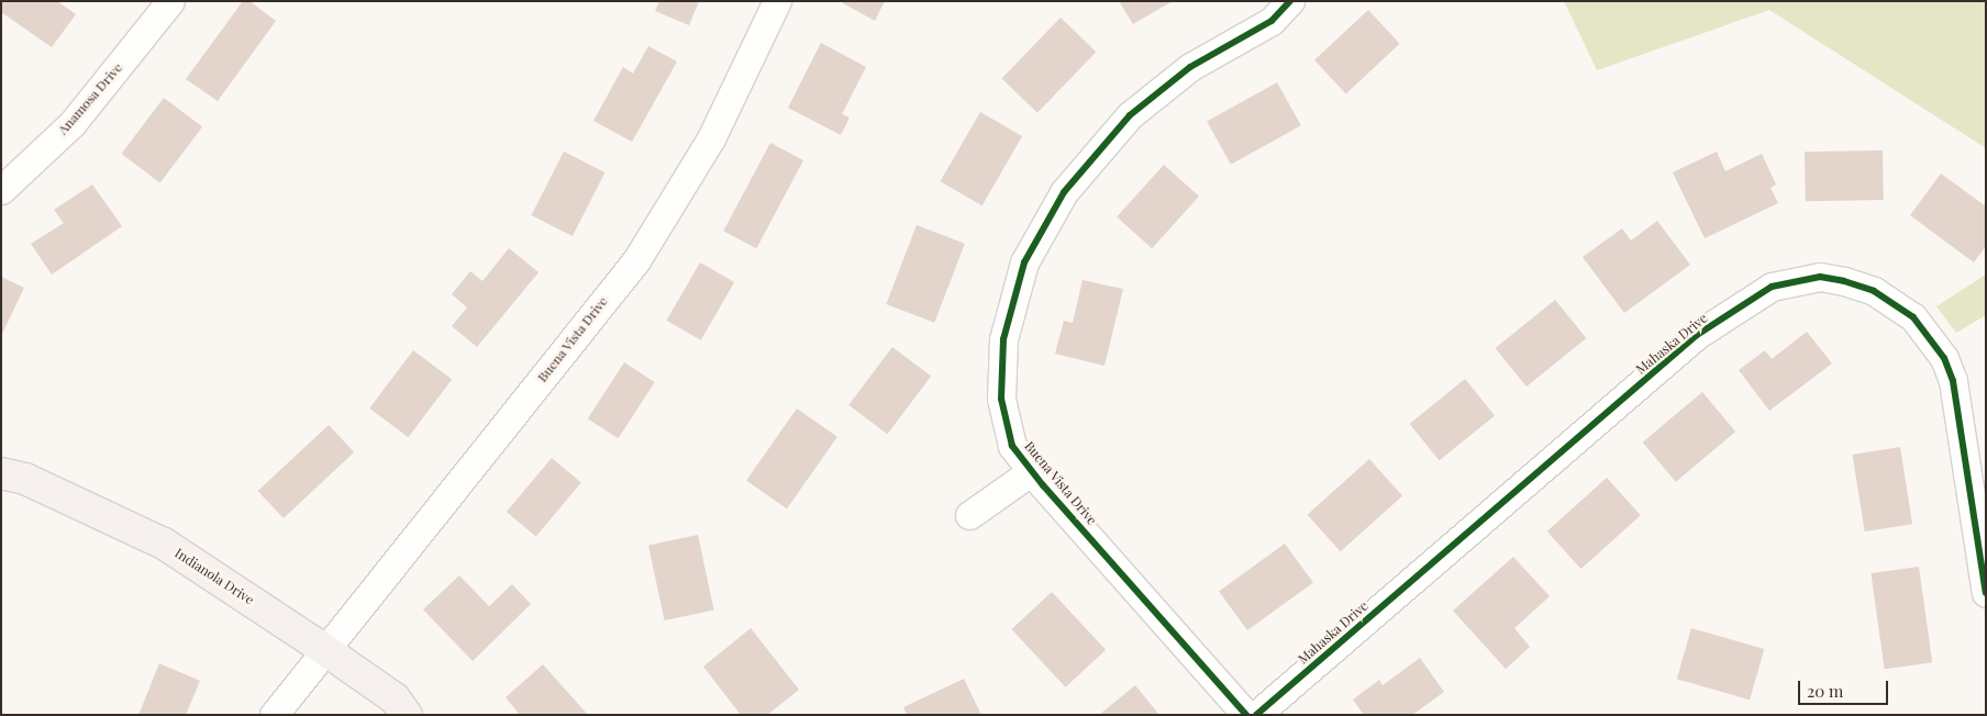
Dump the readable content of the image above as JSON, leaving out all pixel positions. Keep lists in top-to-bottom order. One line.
{"streets":{"street":["Anamosa Drive","Buena Vista Drive","Mahaska Drive","Indianola Drive"]},"crossings":[["Buena Vista Drive","Indianola Drive"]],"scale_bar":"20 m"}
